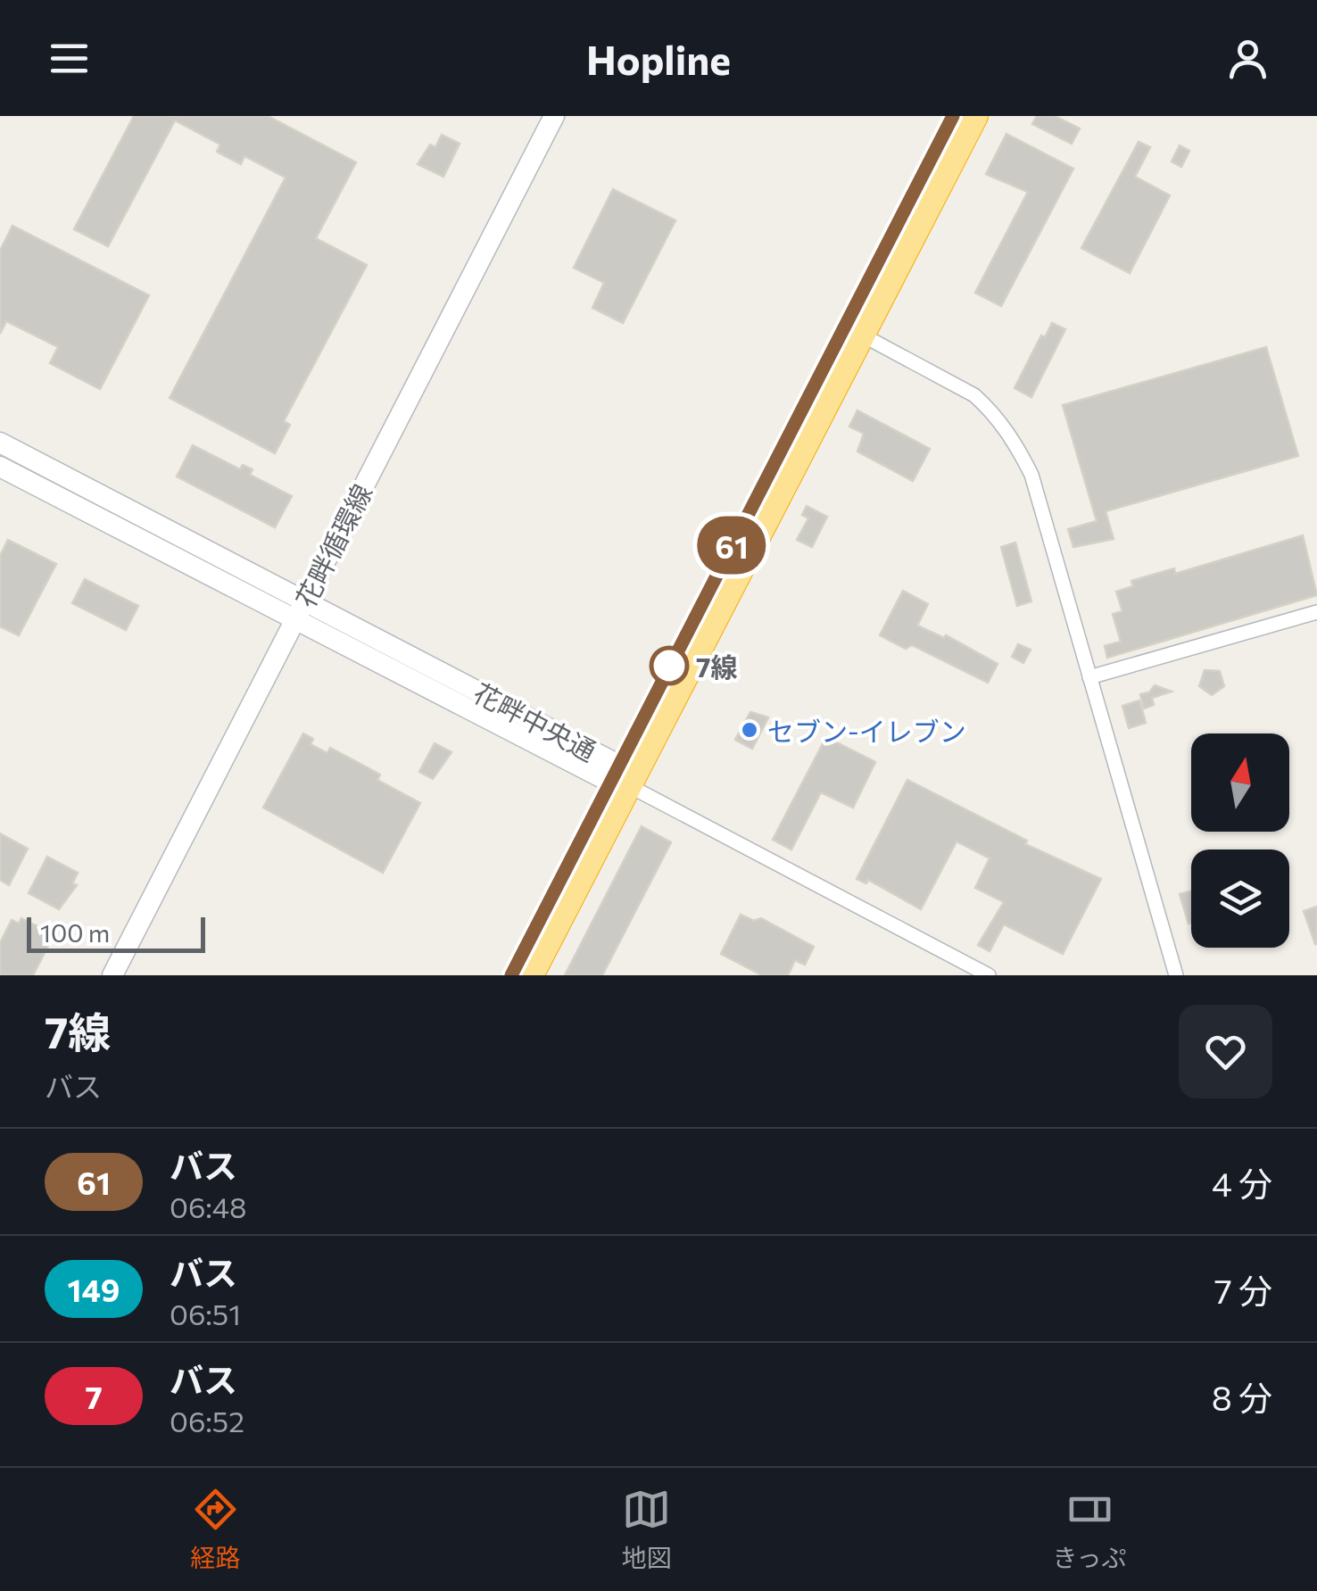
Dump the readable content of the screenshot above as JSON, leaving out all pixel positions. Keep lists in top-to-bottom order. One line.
{"streets":{"street":["花畔循環線","花畔中央通"]},"crossings":[["花畔循環線","花畔中央通"]],"places":["7線","セブン-イレブン"],"lines":["bus line 61"],"scale_bar":"100 m","north":"top","page":{"header":"Hopline","on_map":"61","scale":"100 m","heading":["7線","バス"],"list":[{"mark":"61","name":"バス","note":"06:48","value":"4 分"},{"mark":"149","name":"バス","note":"06:51","value":"7 分"},{"mark":"7","name":"バス","note":"06:52","value":"8 分"}],"tabs":["経路","地図","きっぷ"]}}
